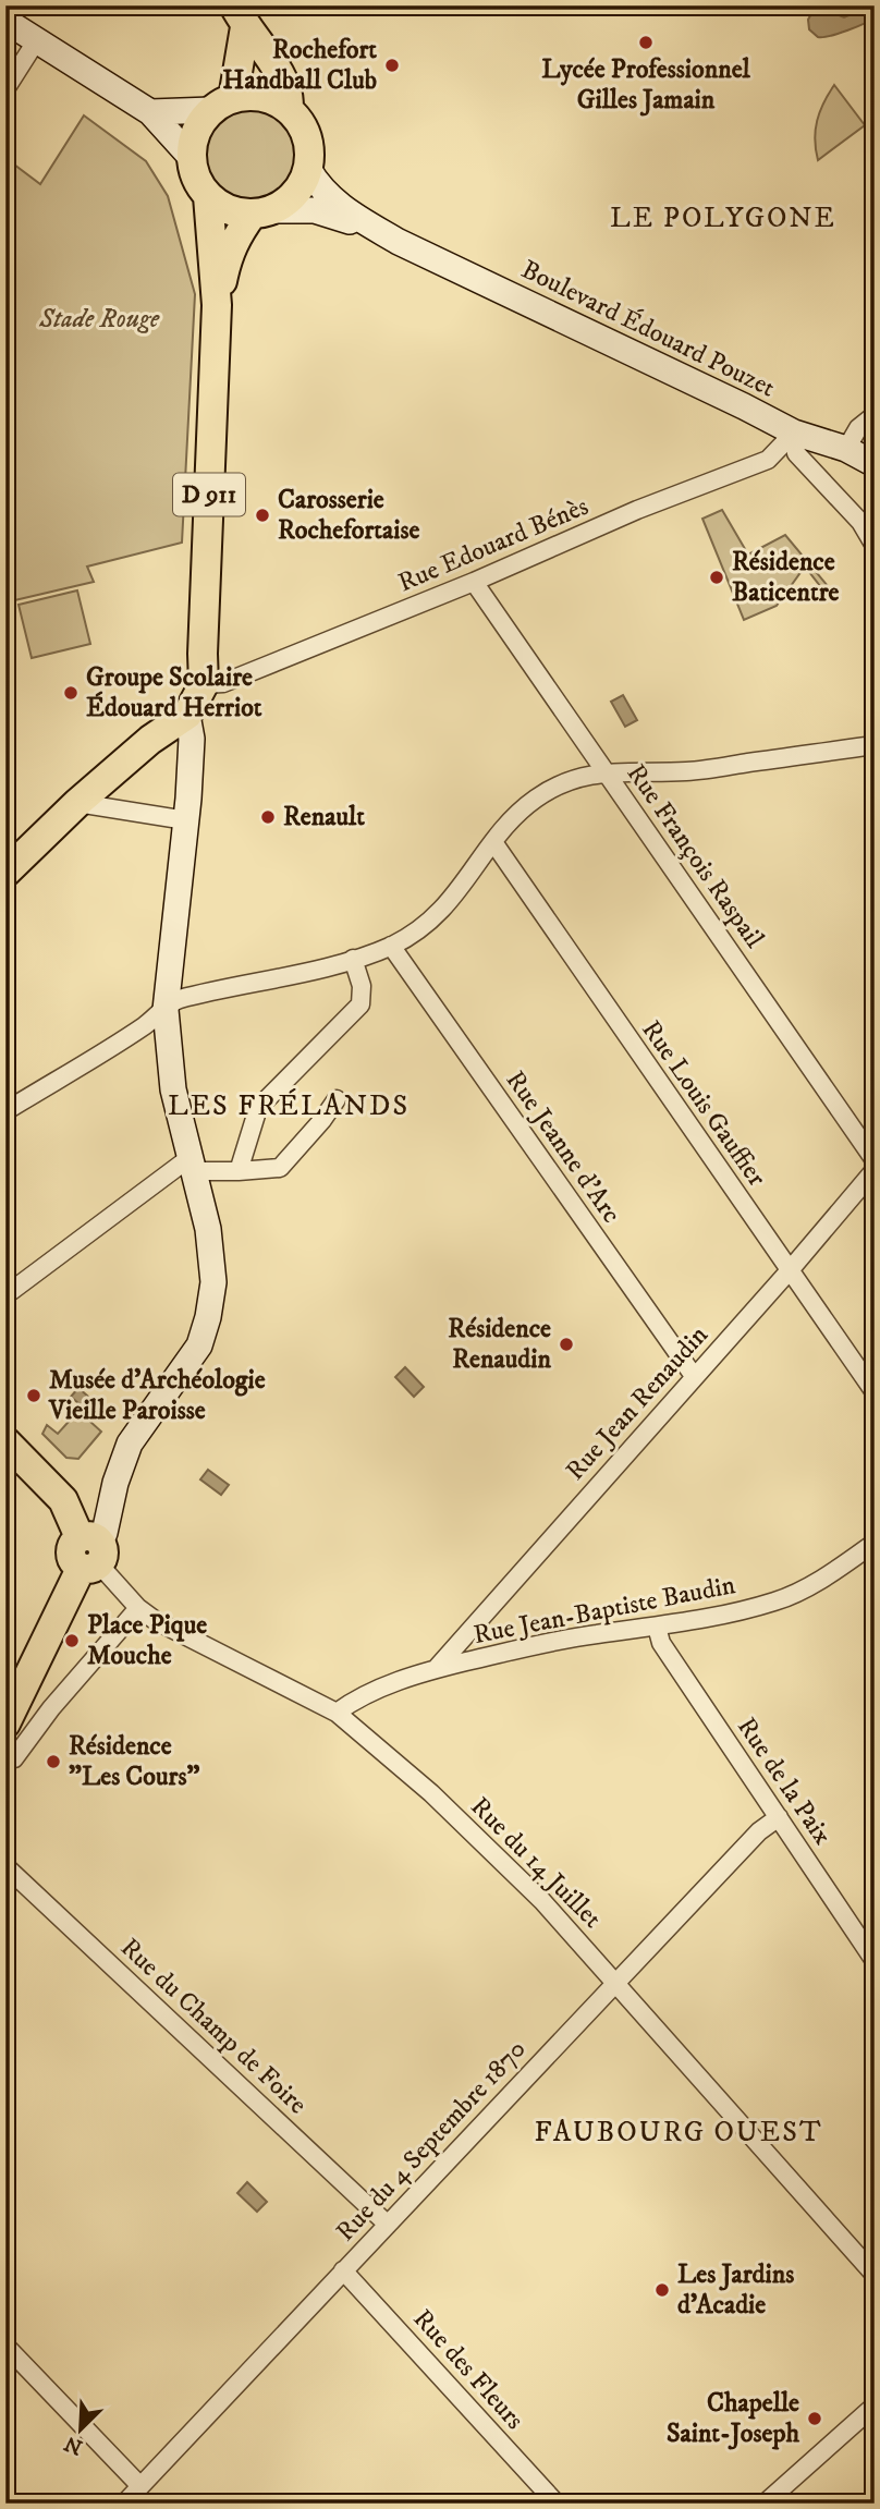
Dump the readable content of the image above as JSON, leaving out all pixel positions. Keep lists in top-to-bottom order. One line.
{"streets":{"main road":["D 911"],"street":["Boulevard Édouard Pouzet","Rue Edouard Bénès","Rue François Raspail","Rue Louis Gauffier","Rue Jeanne d'Arc","Rue Jean Renaudin","Rue Jean-Baptiste Baudin","Rue de la Paix","Rue du 14 Juillet","Rue du Champ de Foire","Rue du 4 Septembre 1870","Rue des Fleurs"]},"crossings":[["Boulevard Édouard Pouzet","D 911"],["Boulevard Édouard Pouzet","Rue Edouard Bénès"],["D 911","Rue Edouard Bénès"],["Rue Edouard Bénès","Rue François Raspail"],["Rue Louis Gauffier","Rue Jean Renaudin"],["Rue Jeanne d'Arc","Rue Jean Renaudin"],["Rue Jean Renaudin","Rue Jean-Baptiste Baudin"],["Rue Jean-Baptiste Baudin","Rue de la Paix"],["Rue Jean-Baptiste Baudin","Rue du 14 Juillet"],["Rue de la Paix","Rue du 4 Septembre 1870"],["Rue du 14 Juillet","Rue du 4 Septembre 1870"],["Rue du Champ de Foire","Rue du 4 Septembre 1870"],["Rue du 4 Septembre 1870","Rue des Fleurs"]],"districts":["LE POLYGONE","LES FRÉLANDS","FAUBOURG OUEST"],"parks":["Stade Rouge"],"places":["Lycée Professionnel Gilles Jamain","Rochefort Handball Club","Carosserie Rochefortaise","Résidence Baticentre","Groupe Scolaire Édouard Herriot","Renault","Résidence Renaudin","Musée d'Archéologie Vieille Paroisse","Place Pique Mouche","Résidence \"Les Cours\"","Les Jardins d'Acadie","Chapelle Saint-Joseph"],"north":"bottom left"}
